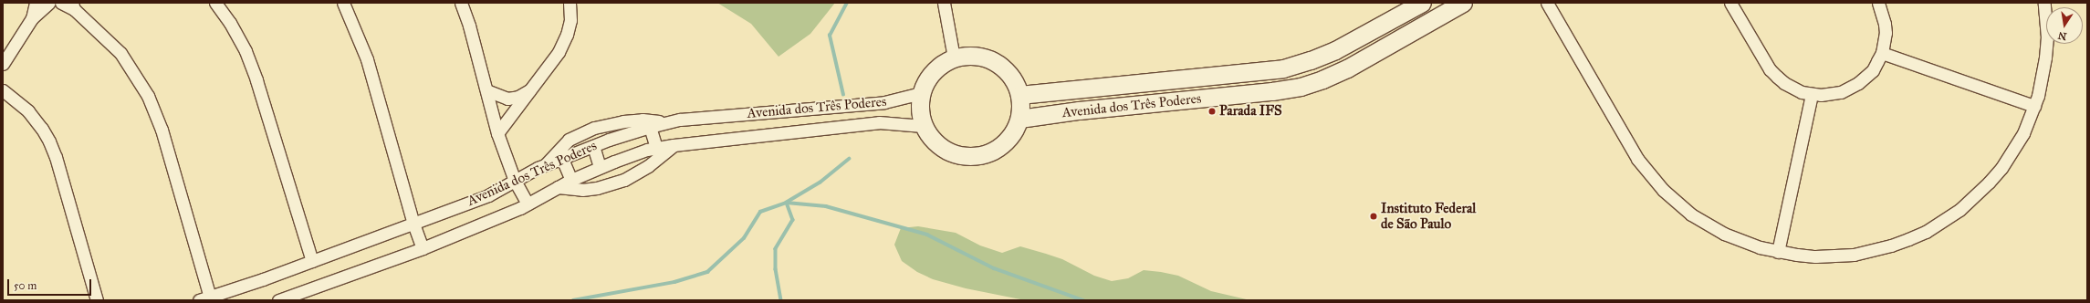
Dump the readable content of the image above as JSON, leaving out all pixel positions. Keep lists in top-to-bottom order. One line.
{"streets":{"street":["Avenida dos Três Poderes"]},"places":["Parada IFS","Instituto Federal de São Paulo"],"scale_bar":"50 m","north":"bottom"}
